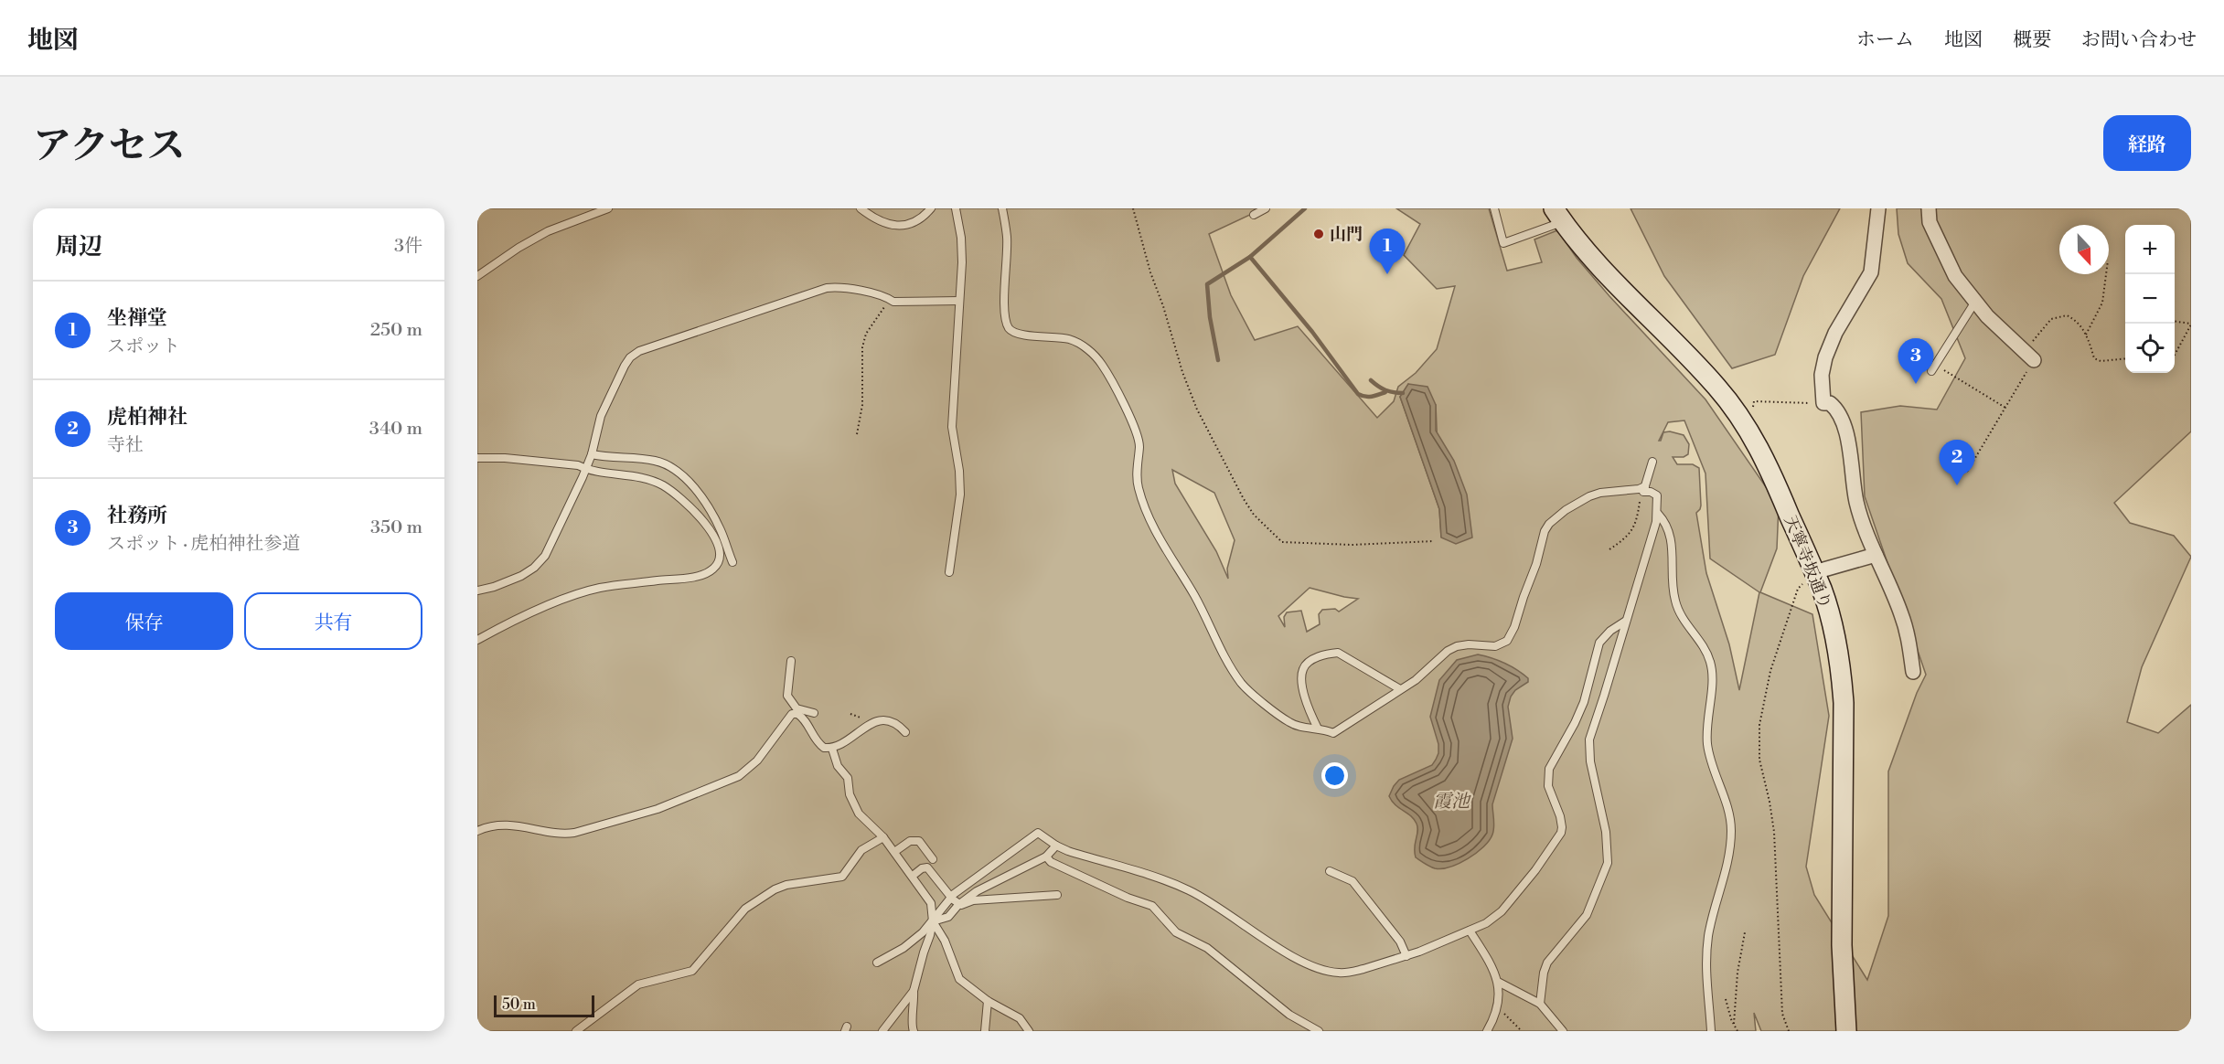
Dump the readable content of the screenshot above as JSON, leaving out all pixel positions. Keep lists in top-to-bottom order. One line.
{"streets":{"street":["天寧寺坂通り"]},"water":["霞池"],"places":["山門"],"scale_bar":"50 m","north":"bottom","page":{"header":"地図","nav":["ホーム","地図","概要","お問い合わせ"],"title":"アクセス","buttons":["経路",["保存","共有"]],"heading":["周辺","3件"],"map_buttons":["+","−"],"pins":["1","3","2"],"list":[{"mark":"1","name":"坐禅堂","note":"スポット","value":"250 m"},{"mark":"2","name":"虎柏神社","note":"寺社","value":"340 m"},{"mark":"3","name":"社務所","note":"スポット · 虎柏神社参道","value":"350 m"}],"scale":"50 m"}}
